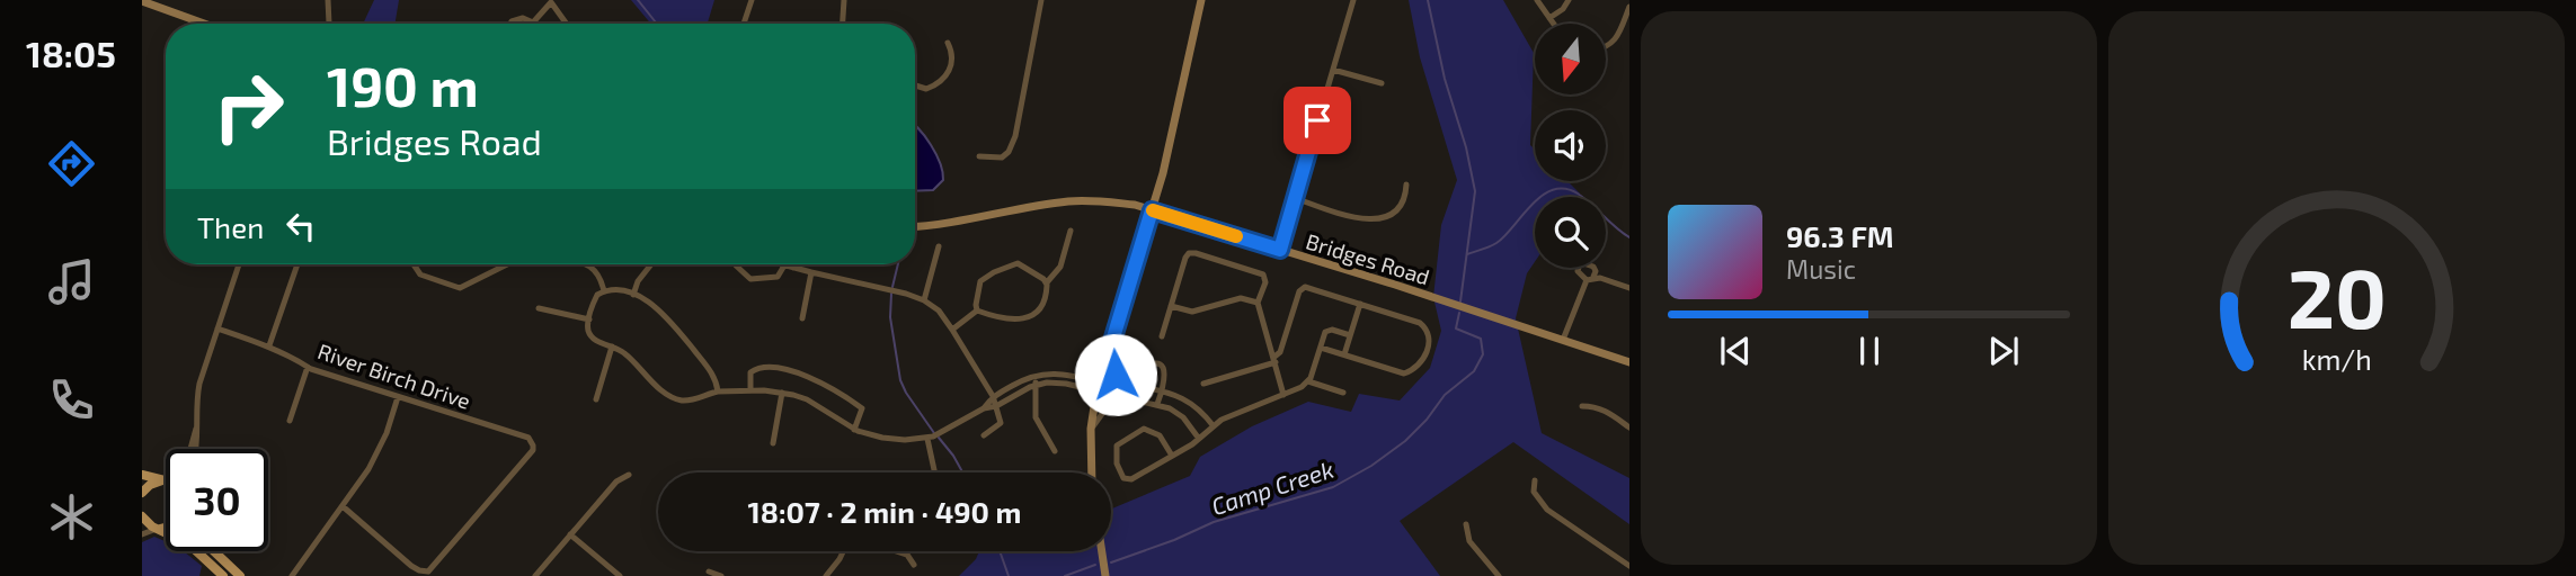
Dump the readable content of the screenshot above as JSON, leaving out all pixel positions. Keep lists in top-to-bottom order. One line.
{"streets":{"street":["Bridges Road","River Birch Drive"]},"water":["Camp Creek"],"north":"bottom","page":{"tabs":"18:05","turn":["190 m","Bridges Road"],"then":"Then","song":["96.3 FM","Music"],"limit":"30","trip":"18:07 · 2 min · 490 m","gauge":["20","km/h"]}}
